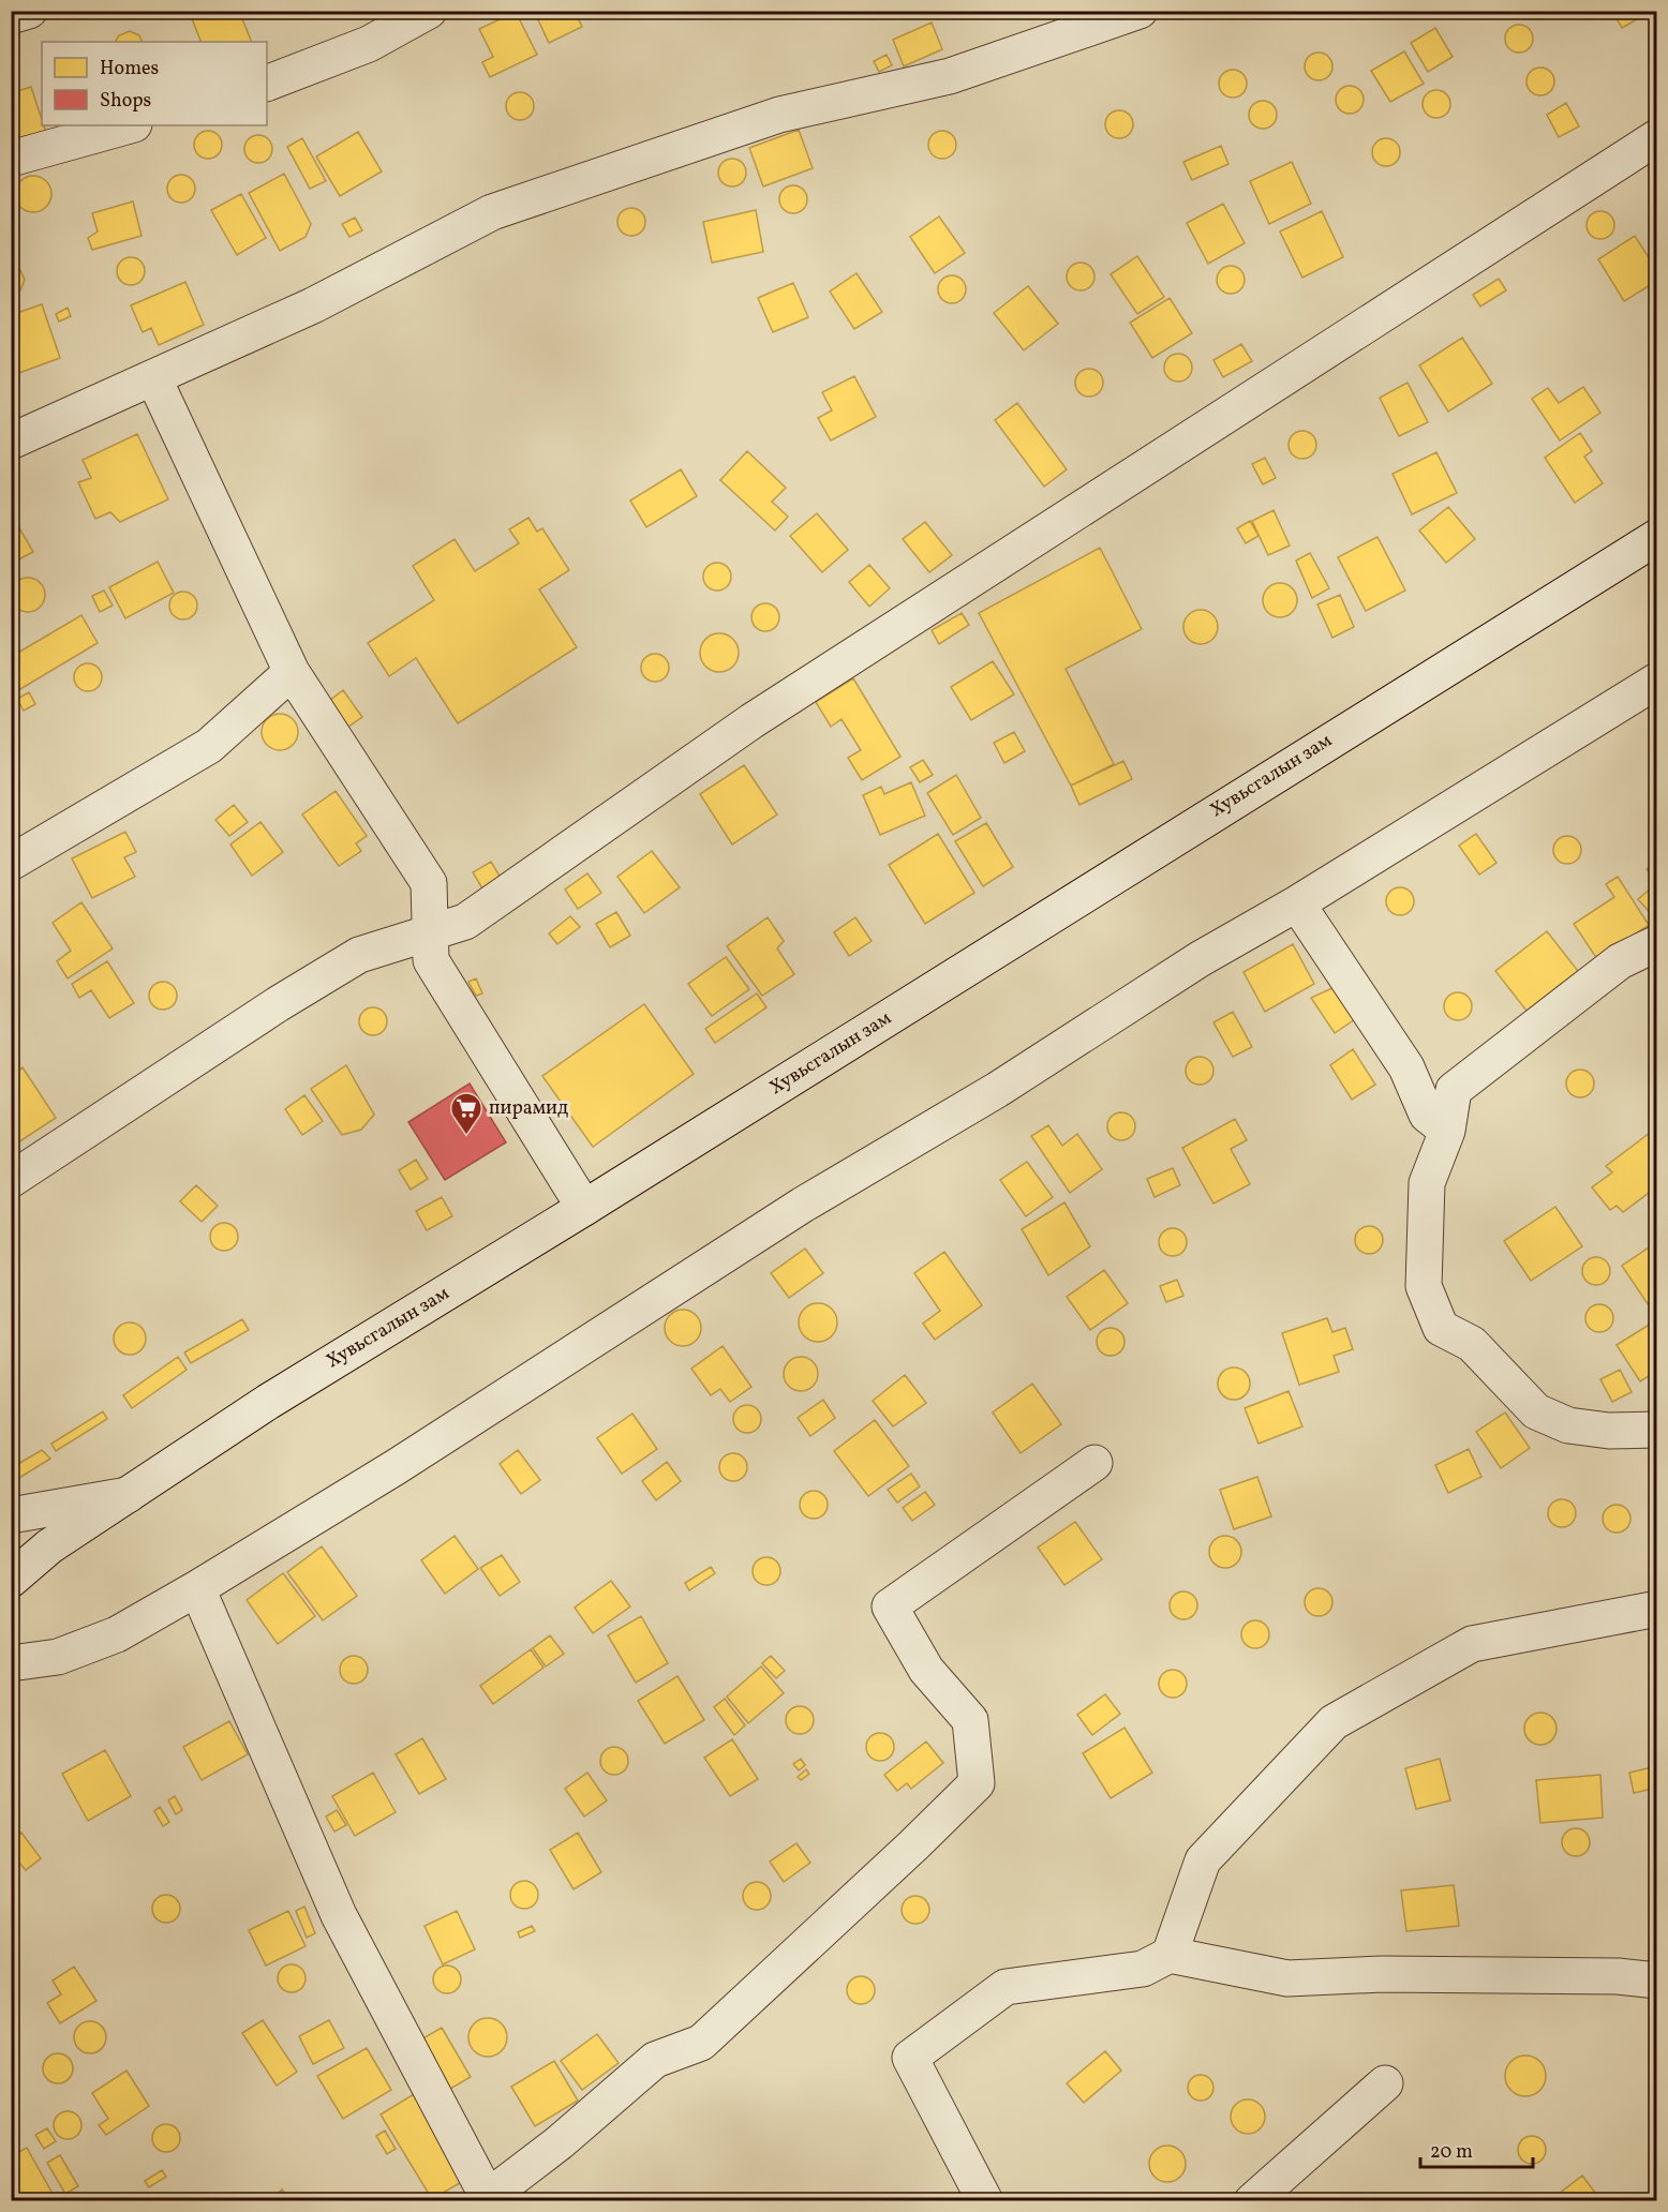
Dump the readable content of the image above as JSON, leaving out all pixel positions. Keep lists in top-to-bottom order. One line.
{"streets":{"street":["Хувьсгалын зам"]},"places":{"supermarket":["пирамид"]},"legend":["Homes","Shops"],"scale_bar":"20 m"}
